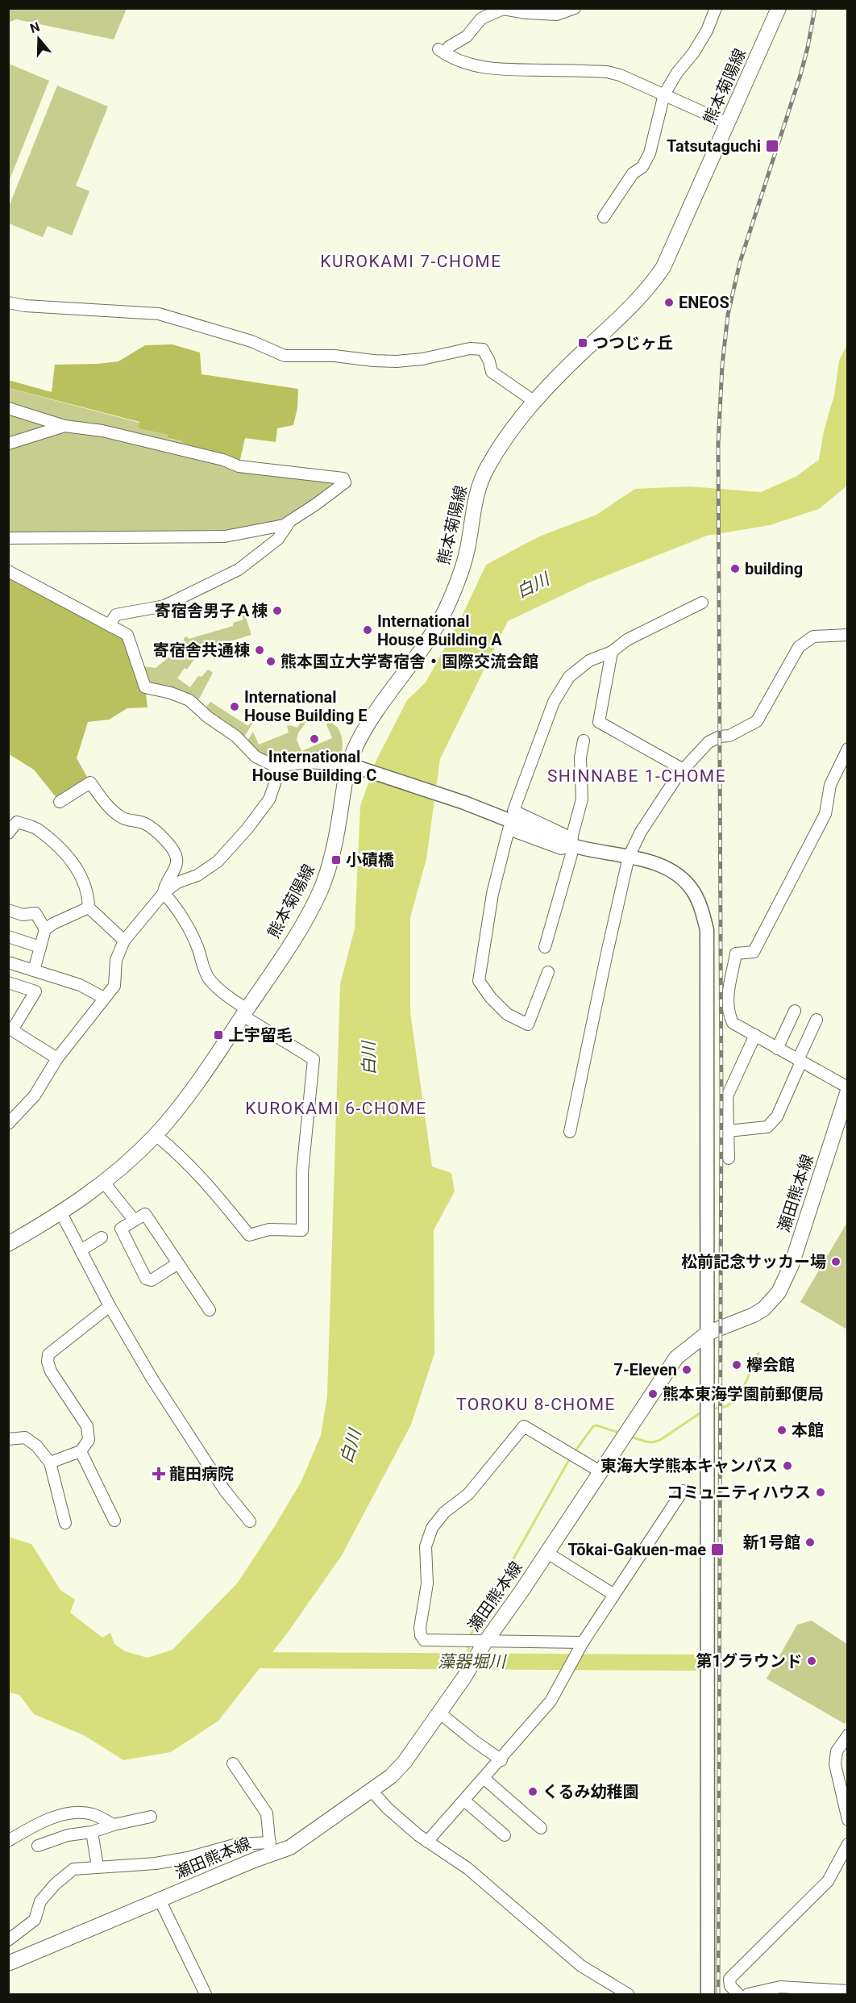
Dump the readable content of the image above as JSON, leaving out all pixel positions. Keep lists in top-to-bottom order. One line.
{"streets":{"main road":["熊本菊陽線","瀬田熊本線"]},"districts":["KUROKAMI 7-CHOME","SHINNABE 1-CHOME","KUROKAMI 6-CHOME","TOROKU 8-CHOME"],"water":["白川","藻器堀川"],"places":{"transit":["Tatsutaguchi","つつじヶ丘","小磧橋","上宇留毛","Tōkai-Gakuen-mae"],"other":["ENEOS","building","寄宿舎男子Ａ棟","International House Building A","寄宿舎共通棟","熊本国立大学寄宿舎・国際交流会館","International House Building E","International House Building C","松前記念サッカー場","欅会館","7-Eleven","熊本東海学園前郵便局","本館","東海大学熊本キャンパス","コミュニティハウス","新1号館","第1グラウンド","くるみ幼稚園"],"health":["龍田病院"]},"north":"top"}
